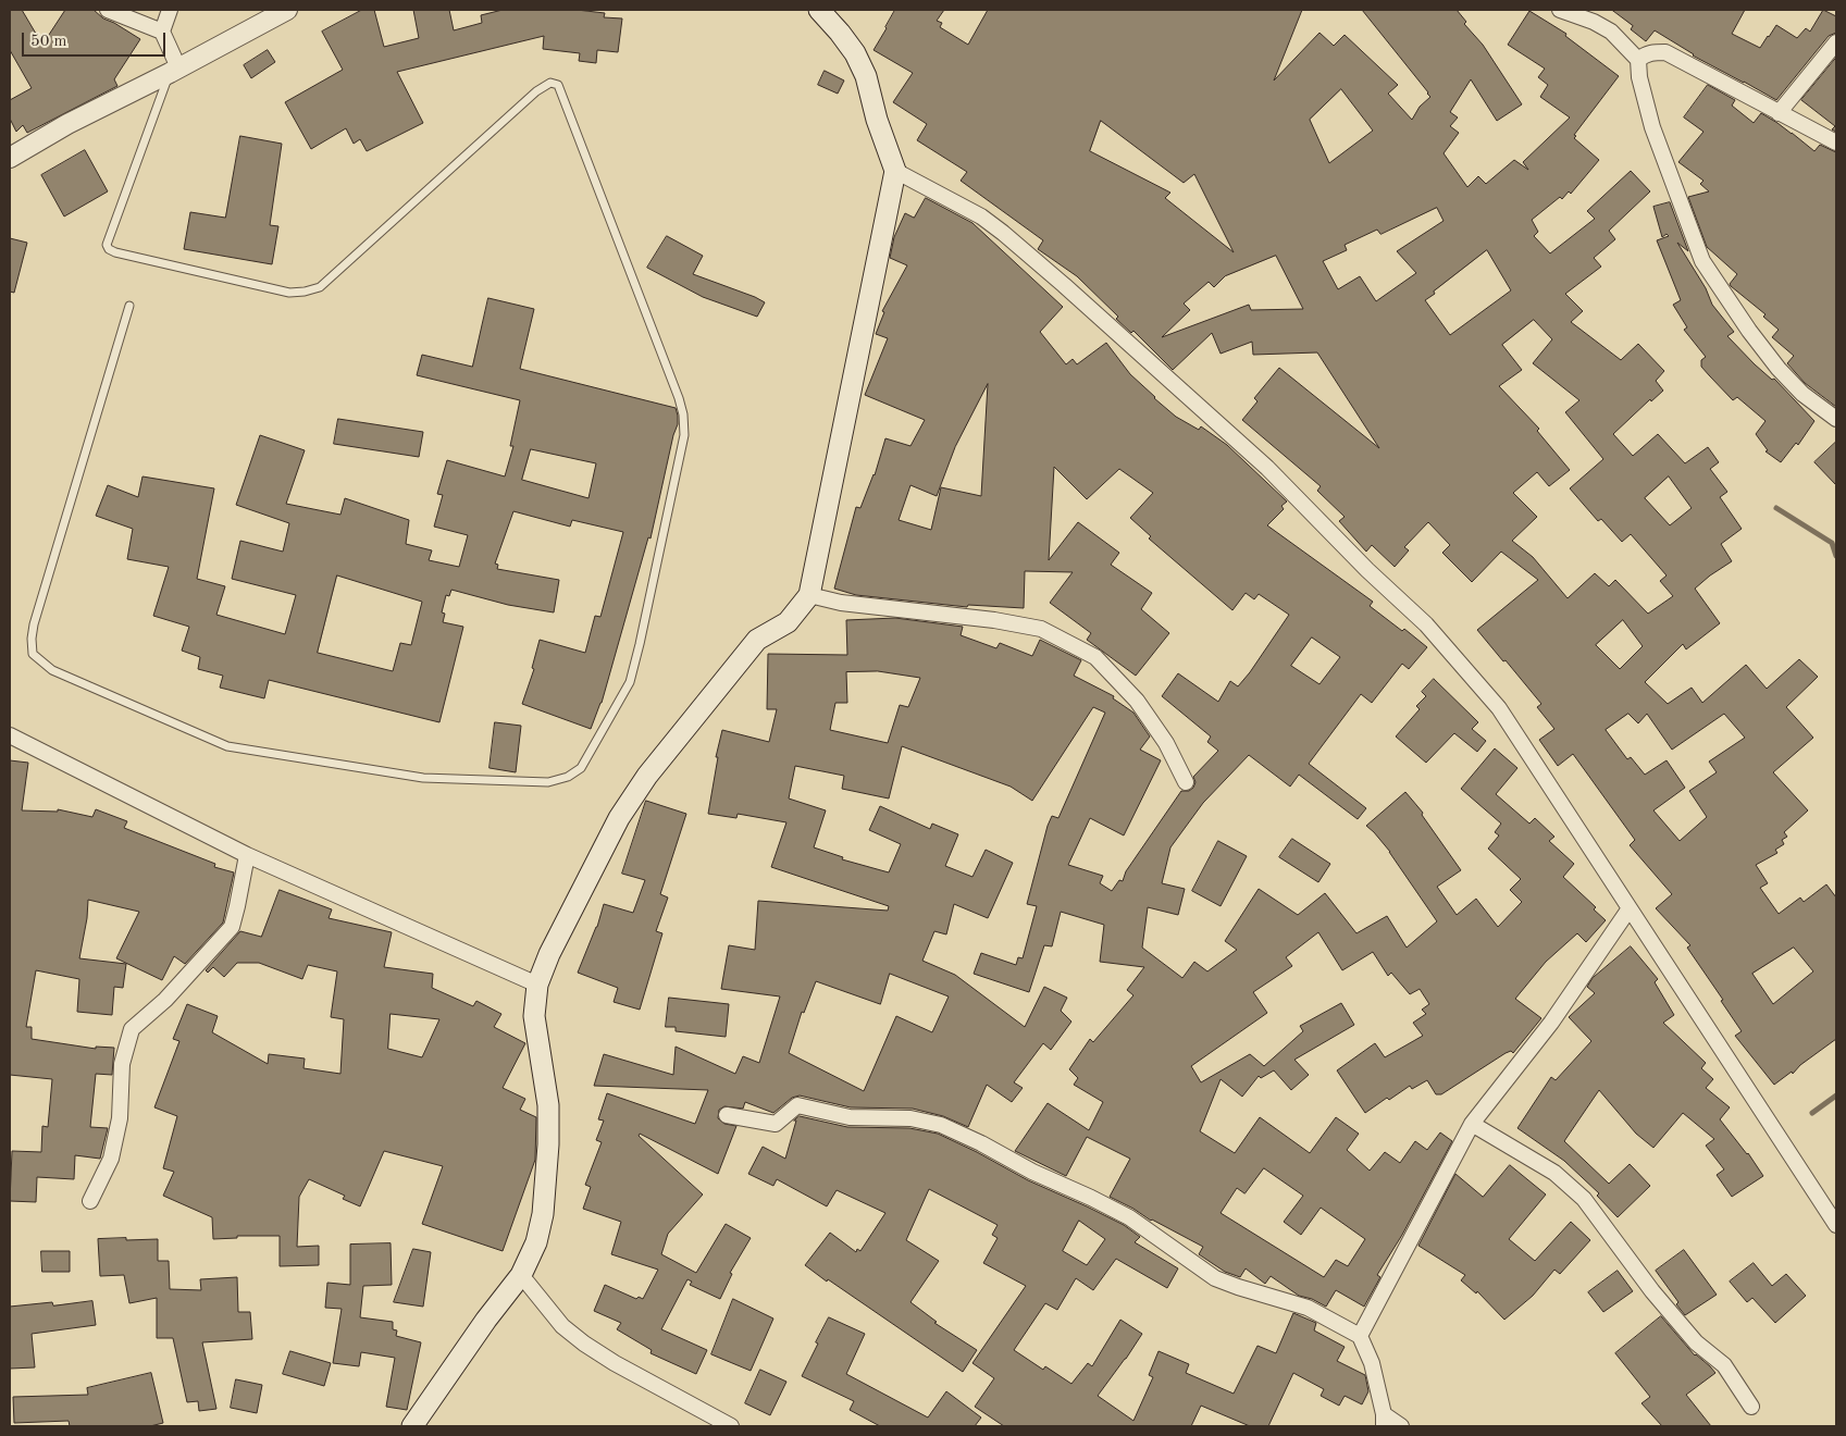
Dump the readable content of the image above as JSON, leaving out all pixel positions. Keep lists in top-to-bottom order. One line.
{"scale_bar":"50 m"}
